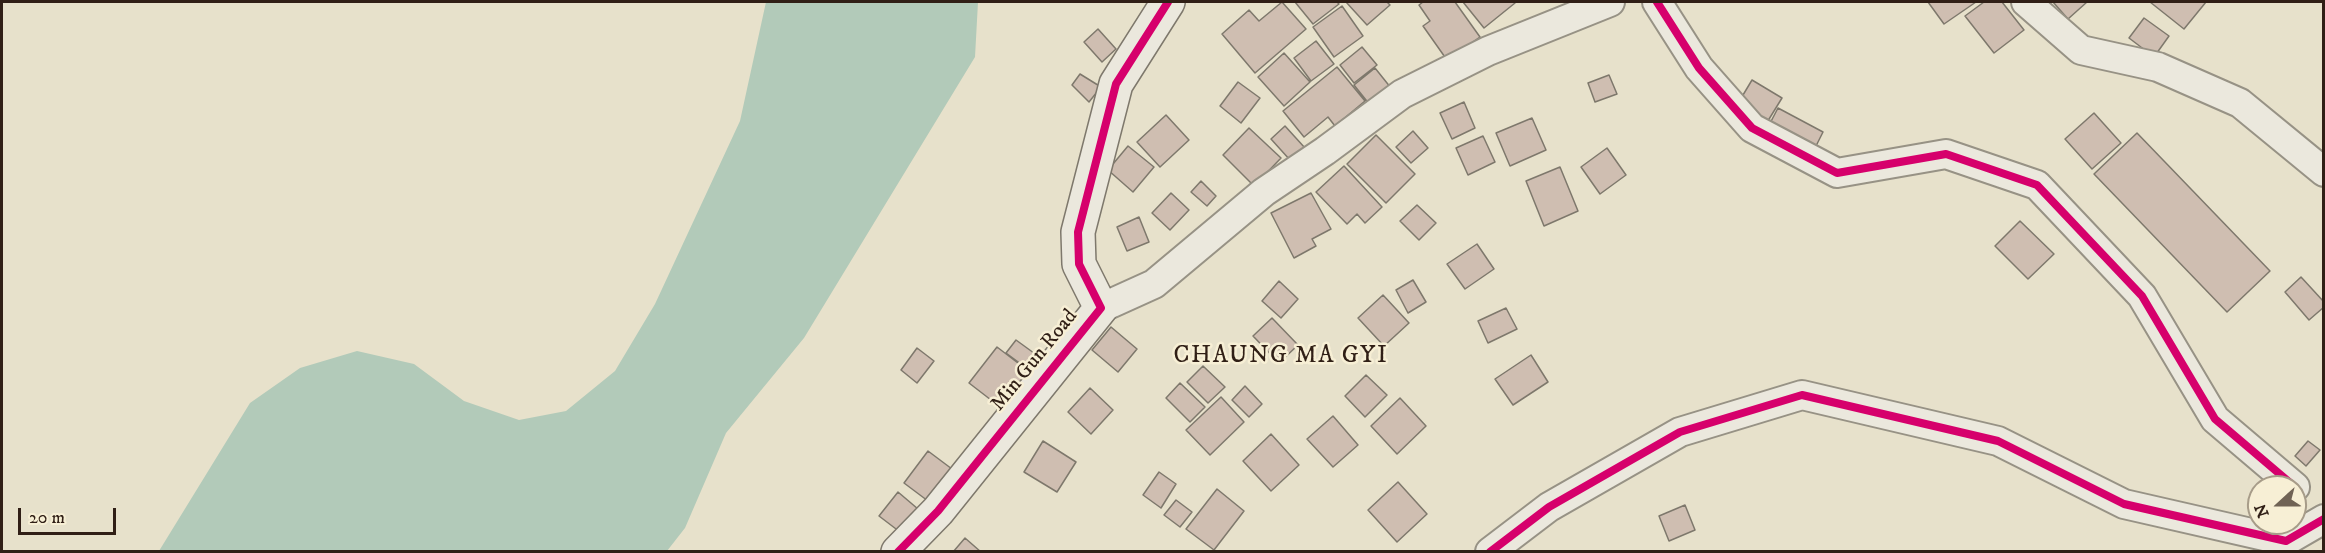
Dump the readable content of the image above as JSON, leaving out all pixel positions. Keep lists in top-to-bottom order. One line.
{"streets":{"street":["Min Gun Road"]},"districts":["CHAUNG MA GYI"],"scale_bar":"20 m","north":"left"}
